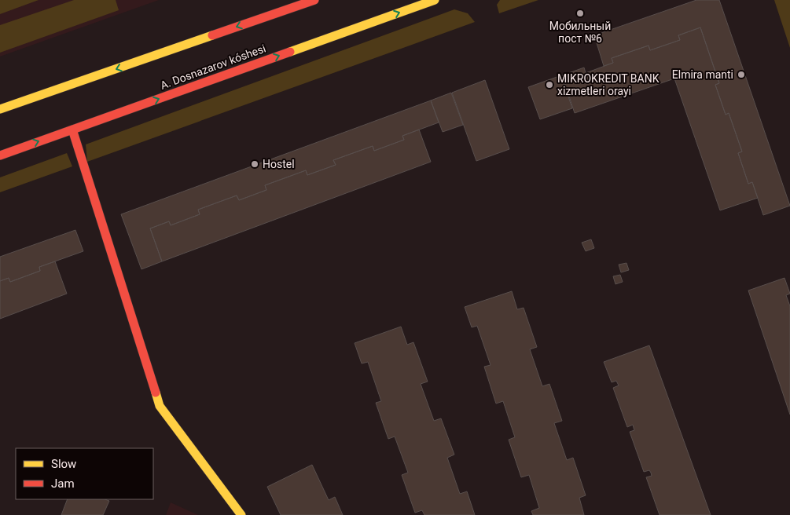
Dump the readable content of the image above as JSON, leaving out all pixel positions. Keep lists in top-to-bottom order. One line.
{"streets":{"main road":["A. Dosnazarov kóshesi"]},"places":["Мобильный пост №6","Elmira manti","MIKROKREDIT BANK xizmetleri orayi","Hostel"],"legend":["Slow","Jam"]}
